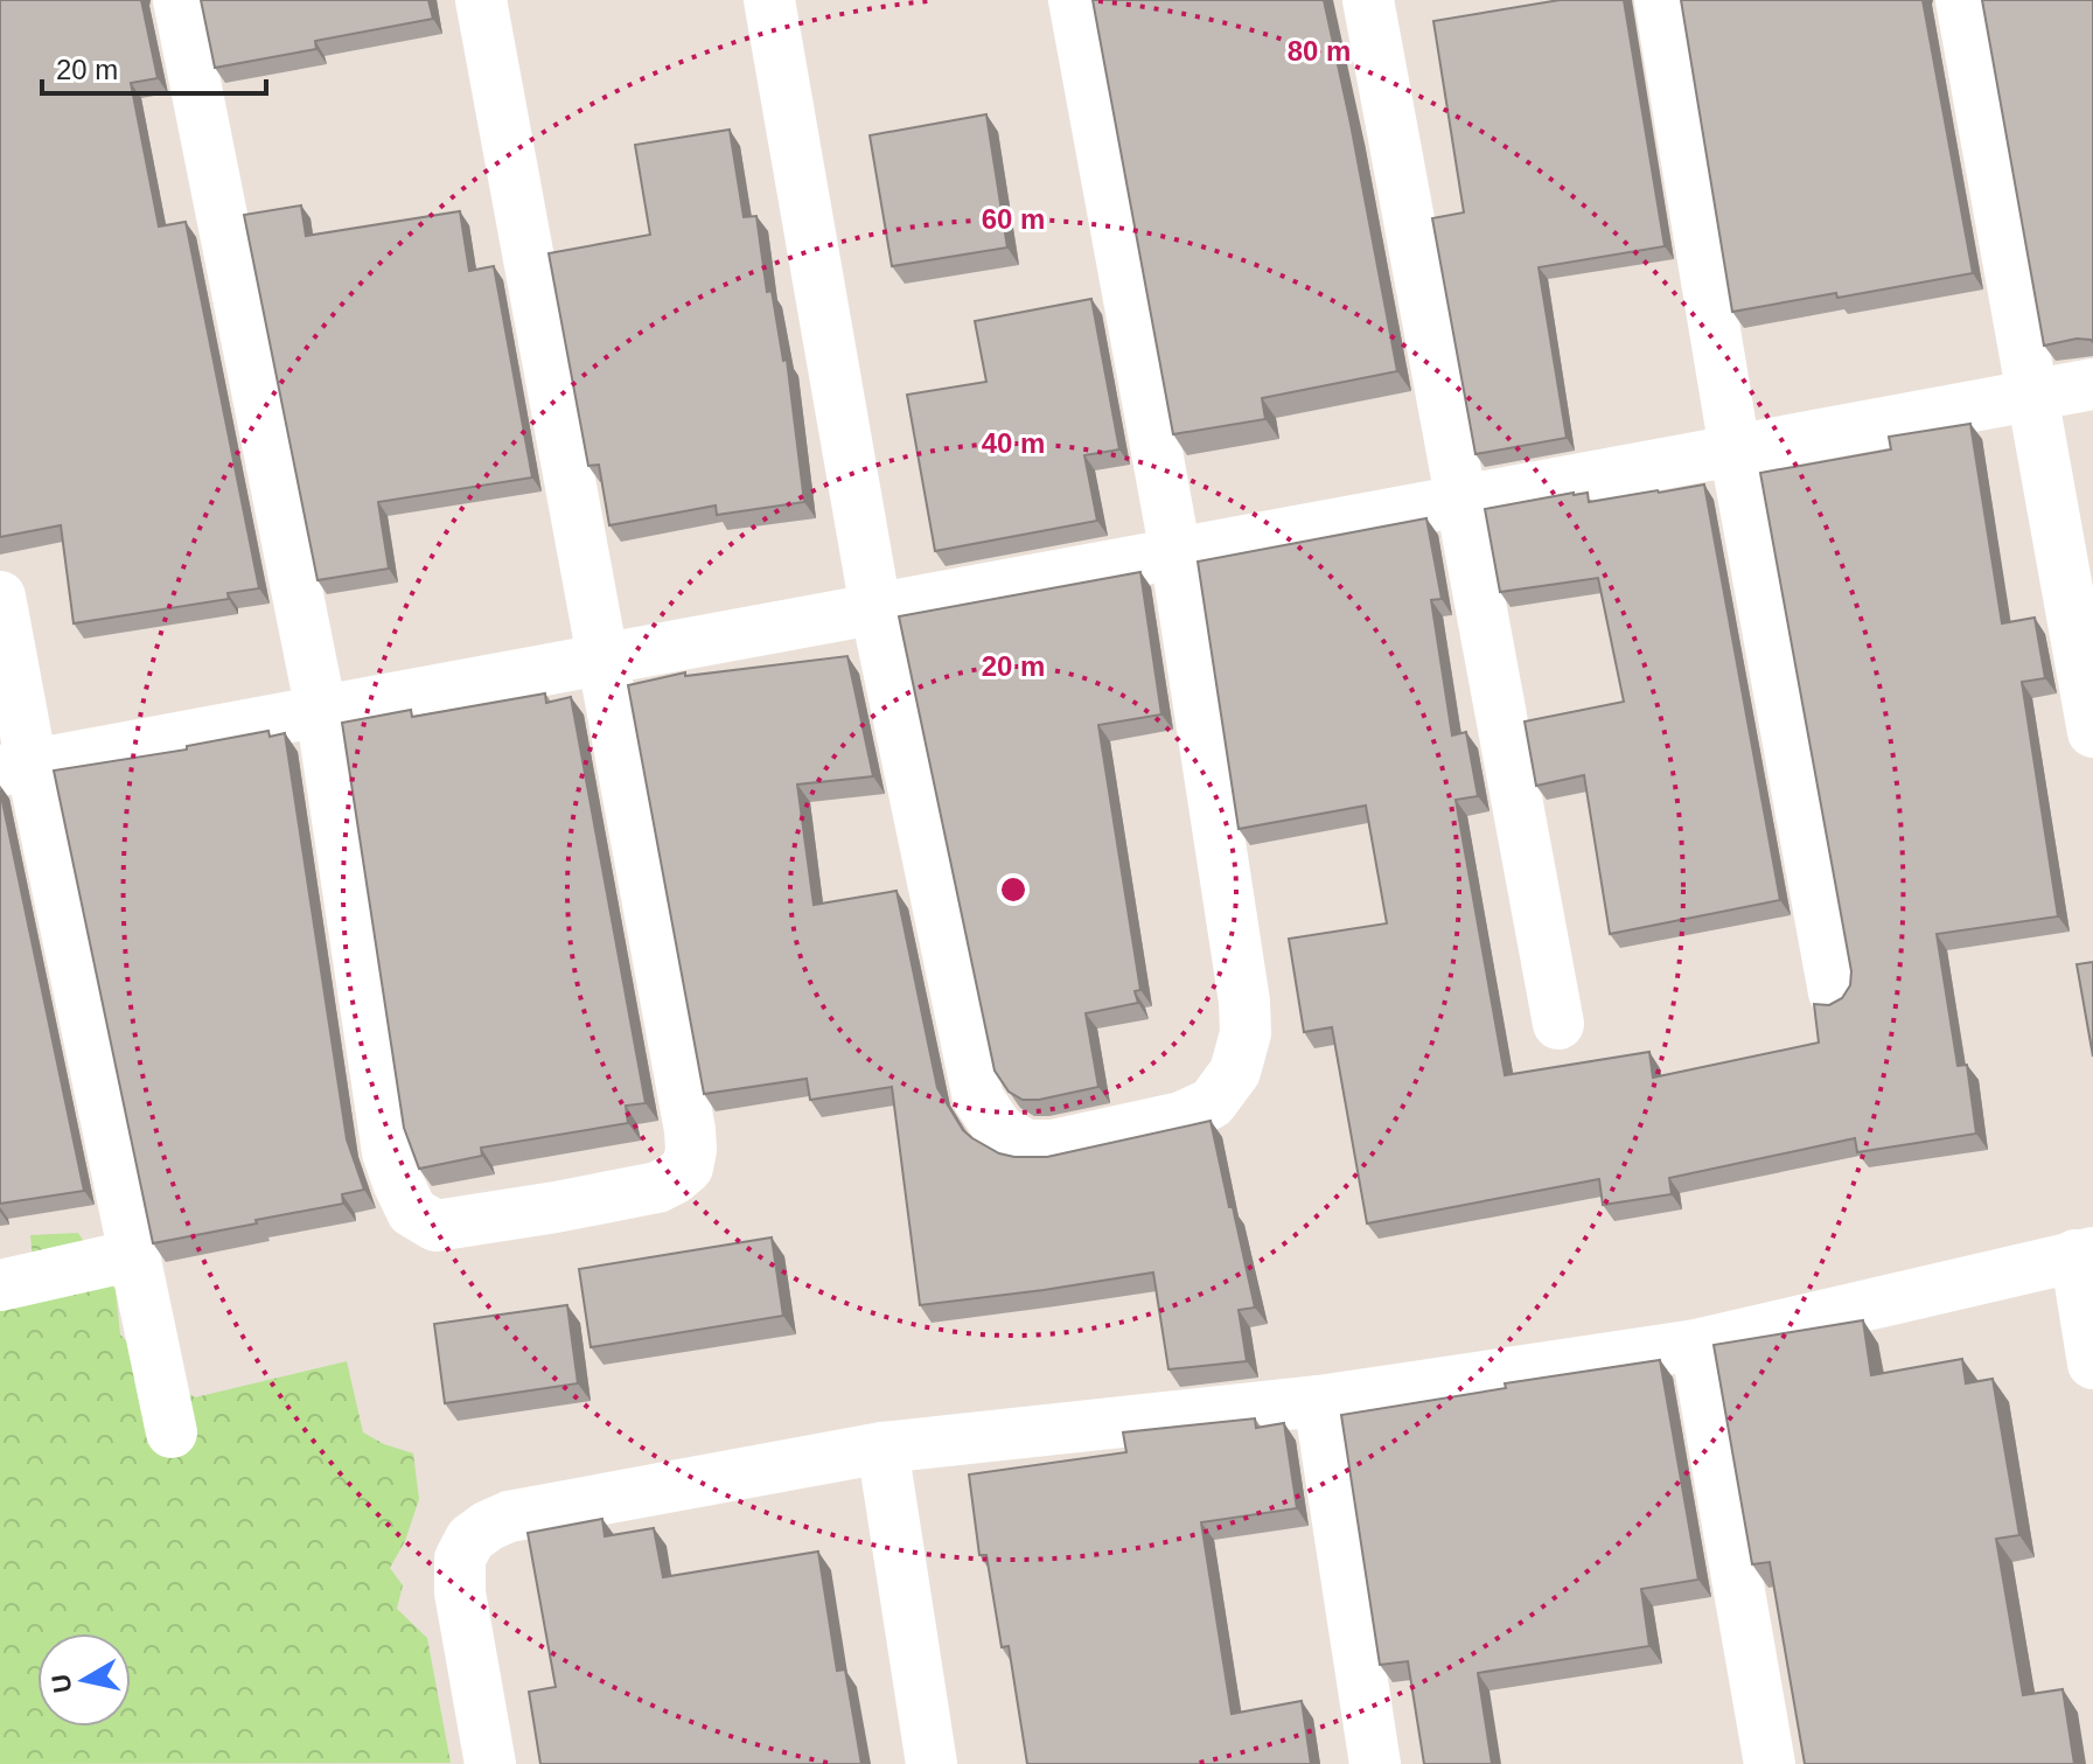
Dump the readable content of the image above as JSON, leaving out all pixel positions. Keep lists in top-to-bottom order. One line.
{"scale_bar":"20 m","north":"left","rings":["80 m","60 m","40 m","20 m"]}
